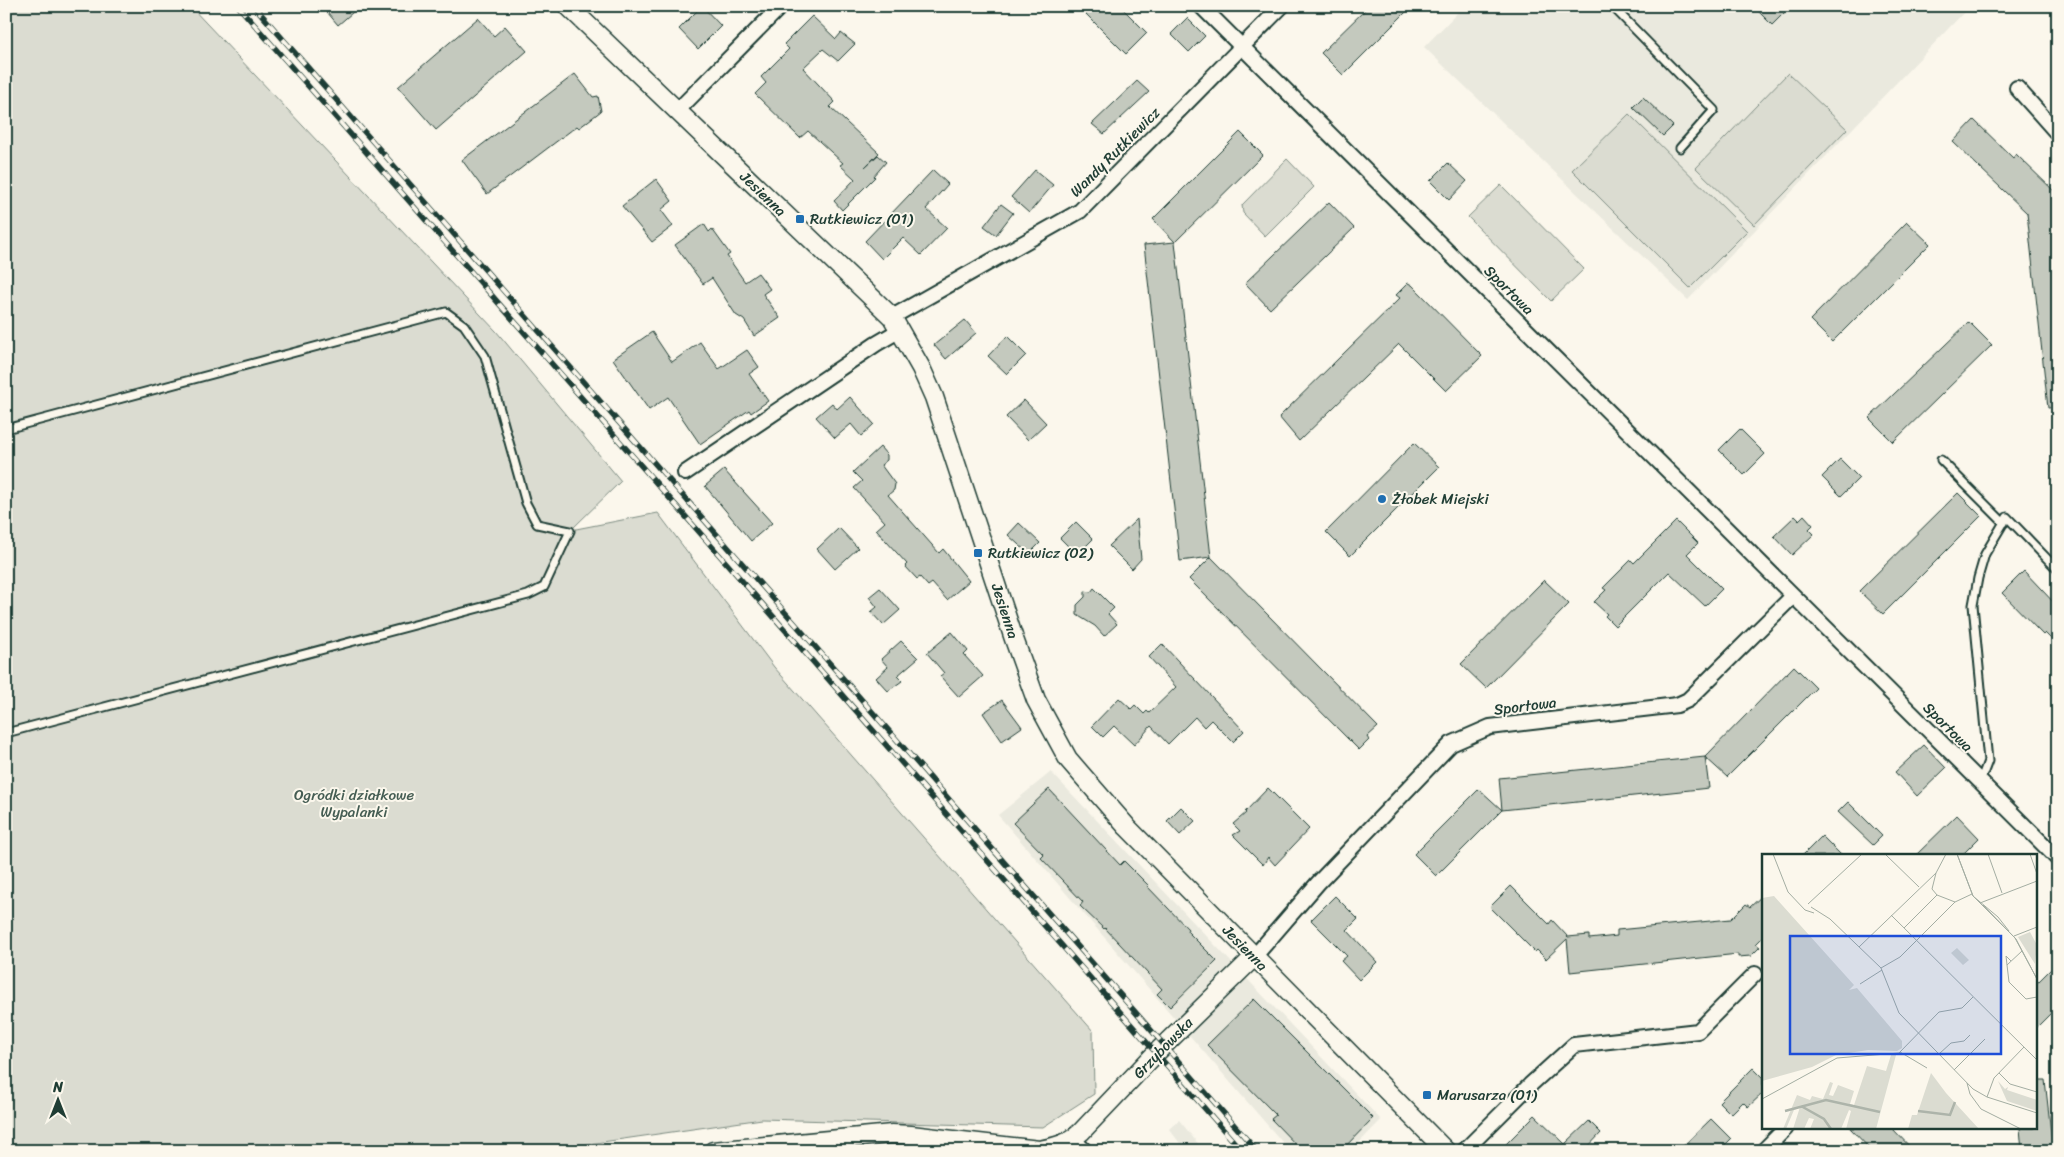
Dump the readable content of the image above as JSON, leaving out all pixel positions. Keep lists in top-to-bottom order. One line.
{"streets":{"street":["Wandy Rutkiewicz","Jesienna","Sportowa","Grzybowska"]},"crossings":[["Wandy Rutkiewicz","Jesienna"],["Wandy Rutkiewicz","Sportowa"],["Jesienna","Sportowa"],["Jesienna","Grzybowska"],["Sportowa","Grzybowska"]],"parks":["Ogródki działkowe Wypalanki"],"places":{"transit":["Rutkiewicz (01)","Rutkiewicz (02)","Marusarza (01)"],"other":["Żłobek Miejski"]},"north":"top"}
